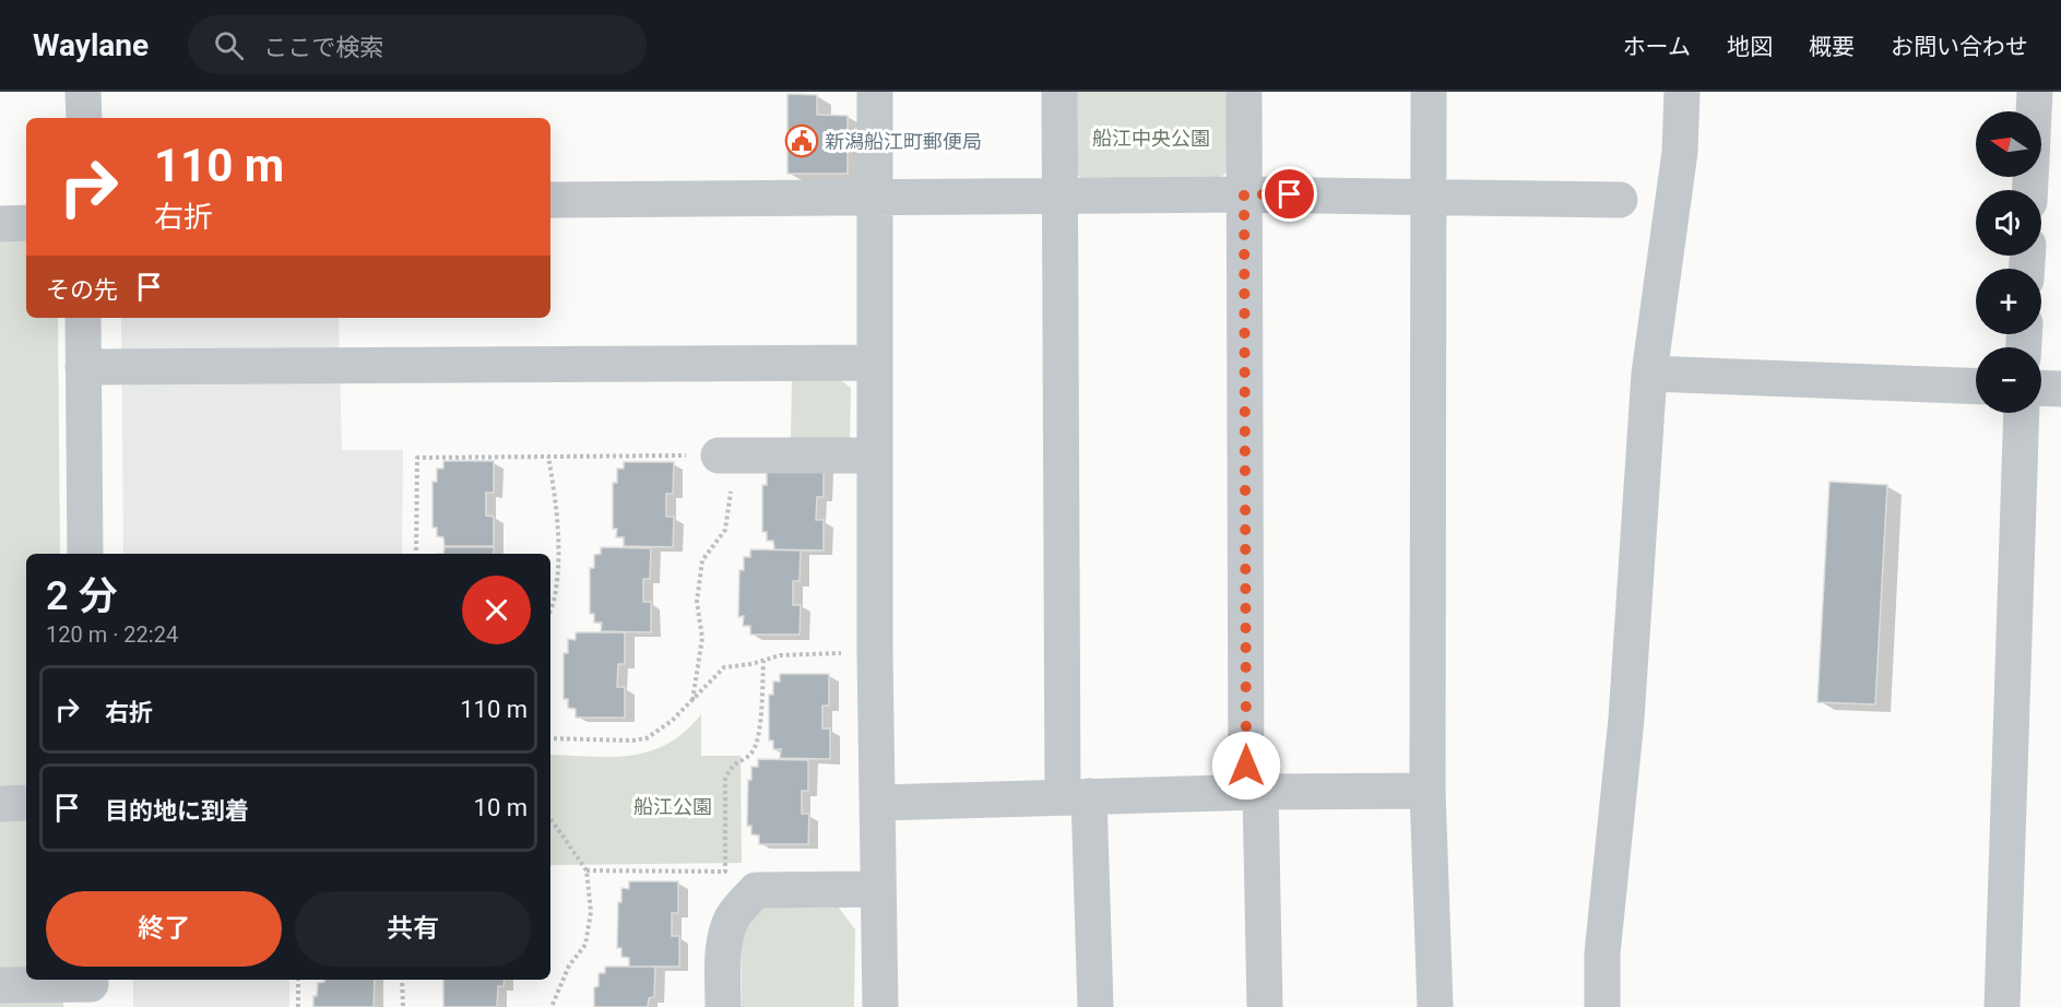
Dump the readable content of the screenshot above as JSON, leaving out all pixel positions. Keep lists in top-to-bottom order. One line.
{"parks":["船江中央公園","船江公園"],"places":{"public building":["新潟船江町郵便局"]},"north":"left","page":{"header":"Waylane","search":"ここで検索","nav":["ホーム","地図","概要","お問い合わせ"],"map_buttons":["+","−"],"turn":["110 m","右折"],"then":"その先","heading":["2 分","120 m · 22:24"],"list":[{"name":"右折","value":"110 m"},{"name":"目的地に到着","value":"10 m"}],"buttons":["終了","共有"]}}
